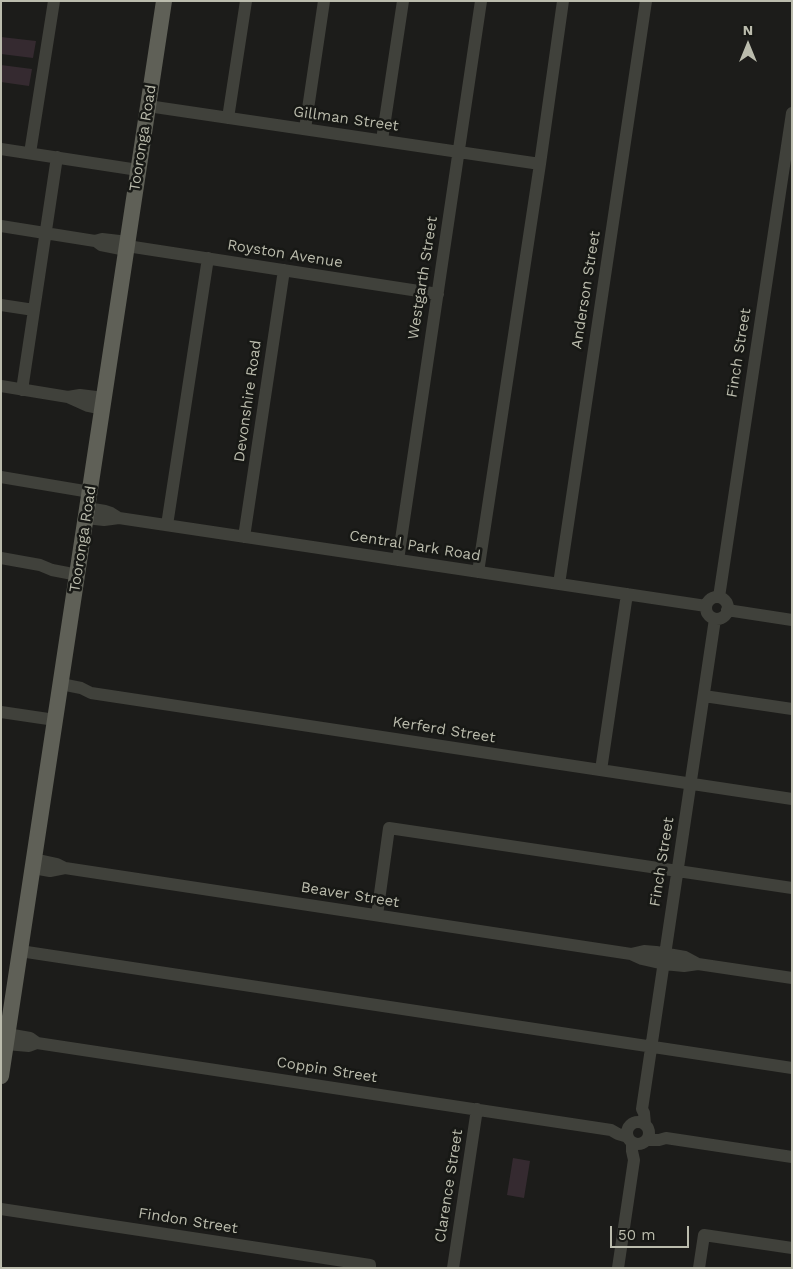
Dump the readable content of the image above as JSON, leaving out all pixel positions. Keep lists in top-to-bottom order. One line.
{"streets":{"main road":["Tooronga Road"],"street":["Gillman Street","Royston Avenue","Westgarth Street","Anderson Street","Finch Street","Devonshire Road","Central Park Road","Kerferd Street","Beaver Street","Coppin Street","Clarence Street","Findon Street"]},"crossings":[["Gillman Street","Tooronga Road"],["Gillman Street","Westgarth Street"],["Tooronga Road","Royston Avenue"],["Tooronga Road","Central Park Road"],["Tooronga Road","Kerferd Street"],["Tooronga Road","Beaver Street"],["Tooronga Road","Coppin Street"],["Royston Avenue","Westgarth Street"],["Royston Avenue","Devonshire Road"],["Westgarth Street","Central Park Road"],["Anderson Street","Central Park Road"],["Finch Street","Central Park Road"],["Finch Street","Kerferd Street"],["Finch Street","Beaver Street"],["Finch Street","Coppin Street"],["Devonshire Road","Central Park Road"],["Coppin Street","Clarence Street"]],"scale_bar":"50 m","north":"top"}
